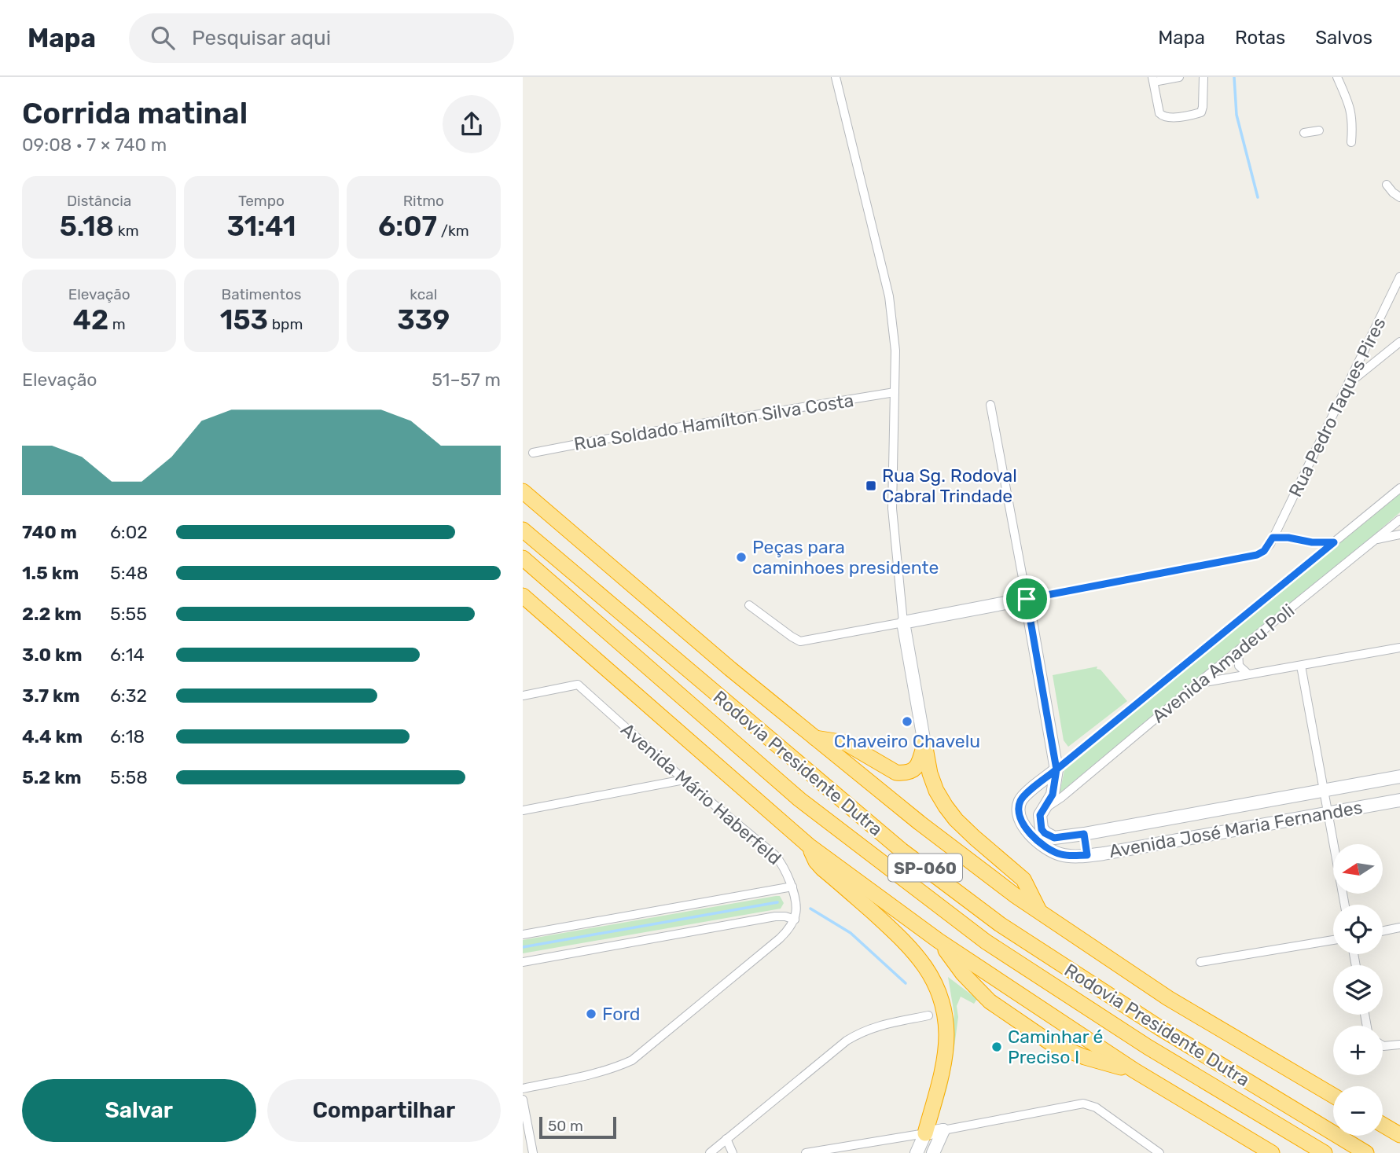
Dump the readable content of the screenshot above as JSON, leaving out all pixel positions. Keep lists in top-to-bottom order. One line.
{"streets":{"highway":["Rodovia Presidente Dutra","SP-060"],"main road":["Avenida José Maria Fernandes"],"street":["Rua Pedro Taques Pires","Rua Soldado Hamílton Silva Costa","Avenida Amadeu Poli","Avenida Mário Haberfeld"]},"crossings":[["Avenida Amadeu Poli","Avenida José Maria Fernandes"]],"places":{"transit":["Rua Sg. Rodoval Cabral Trindade"],"other":["Peças para caminhoes presidente","Chaveiro Chavelu","Ford","Caminhar é Preciso I"]},"scale_bar":"50 m","north":"left","page":{"header":"Mapa","search":"Pesquisar aqui","nav":["Mapa","Rotas","Salvos"],"heading":["Corrida matinal","09:08 · 7 × 740 m"],"stats":[["Distância","5.18 km"],["Tempo","31:41"],["Ritmo","6:07 /km"],["Elevação","42 m"],["Batimentos","153 bpm"],["kcal","339"]],"chart":["Elevação","51–57 m"],"list":[{"name":"740 m","note":"6:02"},{"name":"1.5 km","note":"5:48"},{"name":"2.2 km","note":"5:55"},{"name":"3.0 km","note":"6:14"},{"name":"3.7 km","note":"6:32"},{"name":"4.4 km","note":"6:18"},{"name":"5.2 km","note":"5:58"}],"map_buttons":["+","−"],"buttons":["Salvar","Compartilhar"],"scale":"50 m"}}
